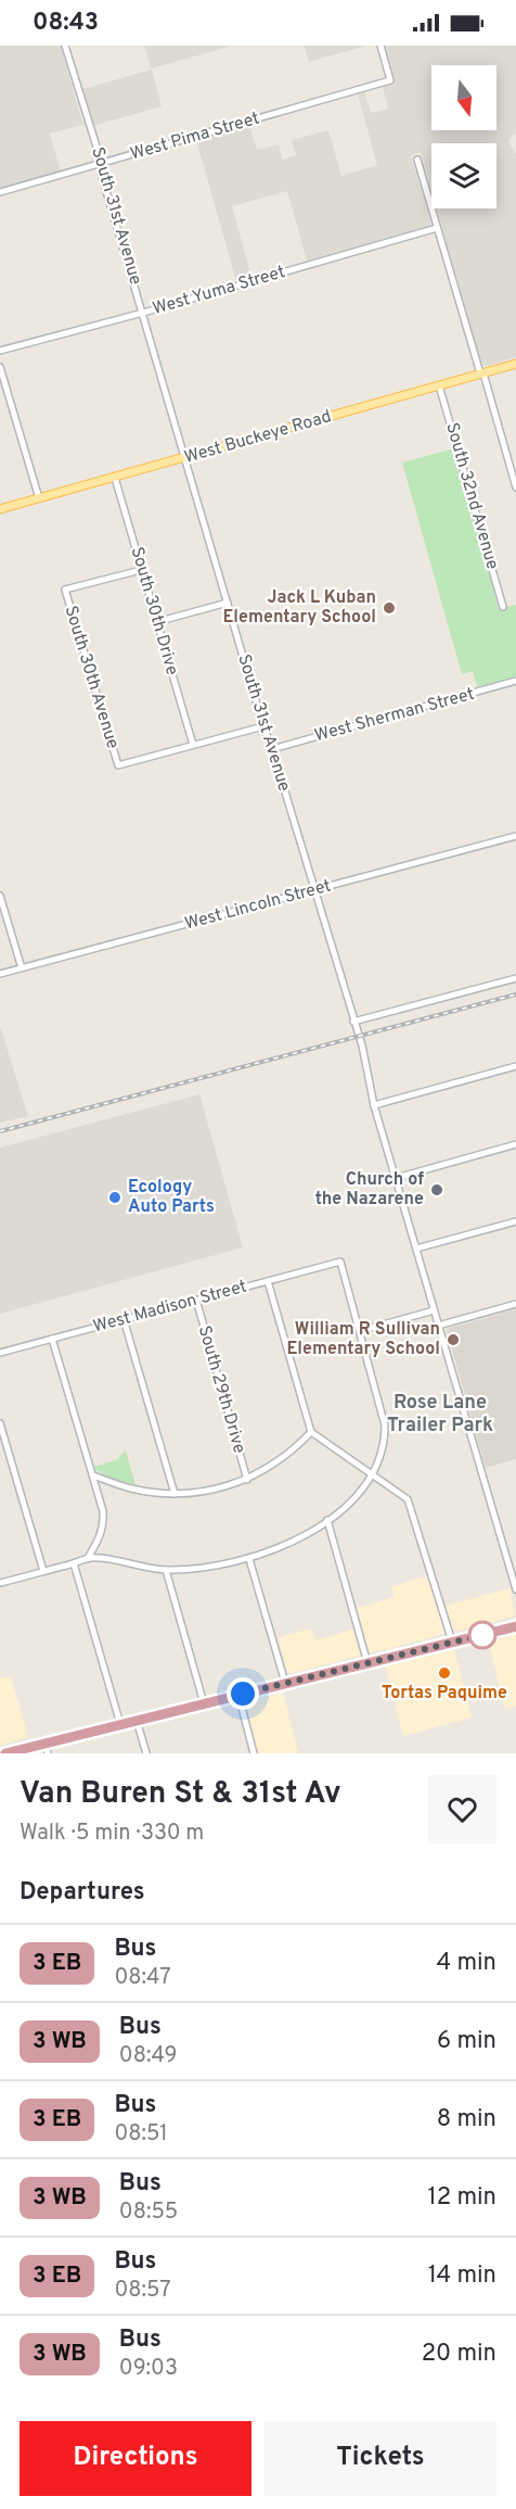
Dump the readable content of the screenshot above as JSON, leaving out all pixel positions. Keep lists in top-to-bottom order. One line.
{"streets":{"main road":["West Buckeye Road"],"street":["West Pima Street","South 31st Avenue","West Yuma Street","South 32nd Avenue","South 30th Drive","South 30th Avenue","West Sherman Street","West Lincoln Street","West Madison Street","South 29th Drive"]},"crossings":[["West Pima Street","South 31st Avenue"],["South 31st Avenue","West Yuma Street"],["South 31st Avenue","West Buckeye Road"],["South 31st Avenue","West Sherman Street"],["South 31st Avenue","West Lincoln Street"],["West Buckeye Road","South 32nd Avenue"],["West Buckeye Road","South 30th Drive"],["South 30th Drive","South 30th Avenue"],["West Madison Street","South 29th Drive"]],"districts":["Rose Lane Trailer Park"],"places":["Jack L Kuban Elementary School","Church of the Nazarene","Ecology Auto Parts","William R Sullivan Elementary School","Tortas Paquime"],"north":"bottom","page":{"status":"08:43","heading":[["Van Buren St & 31st Av","Walk · 5 min · 330 m"],"Departures"],"list":[{"mark":"3 EB","name":"Bus","note":"08:47","value":"4 min"},{"mark":"3 WB","name":"Bus","note":"08:49","value":"6 min"},{"mark":"3 EB","name":"Bus","note":"08:51","value":"8 min"},{"mark":"3 WB","name":"Bus","note":"08:55","value":"12 min"},{"mark":"3 EB","name":"Bus","note":"08:57","value":"14 min"},{"mark":"3 WB","name":"Bus","note":"09:03","value":"20 min"}],"buttons":["Directions","Tickets"]}}
